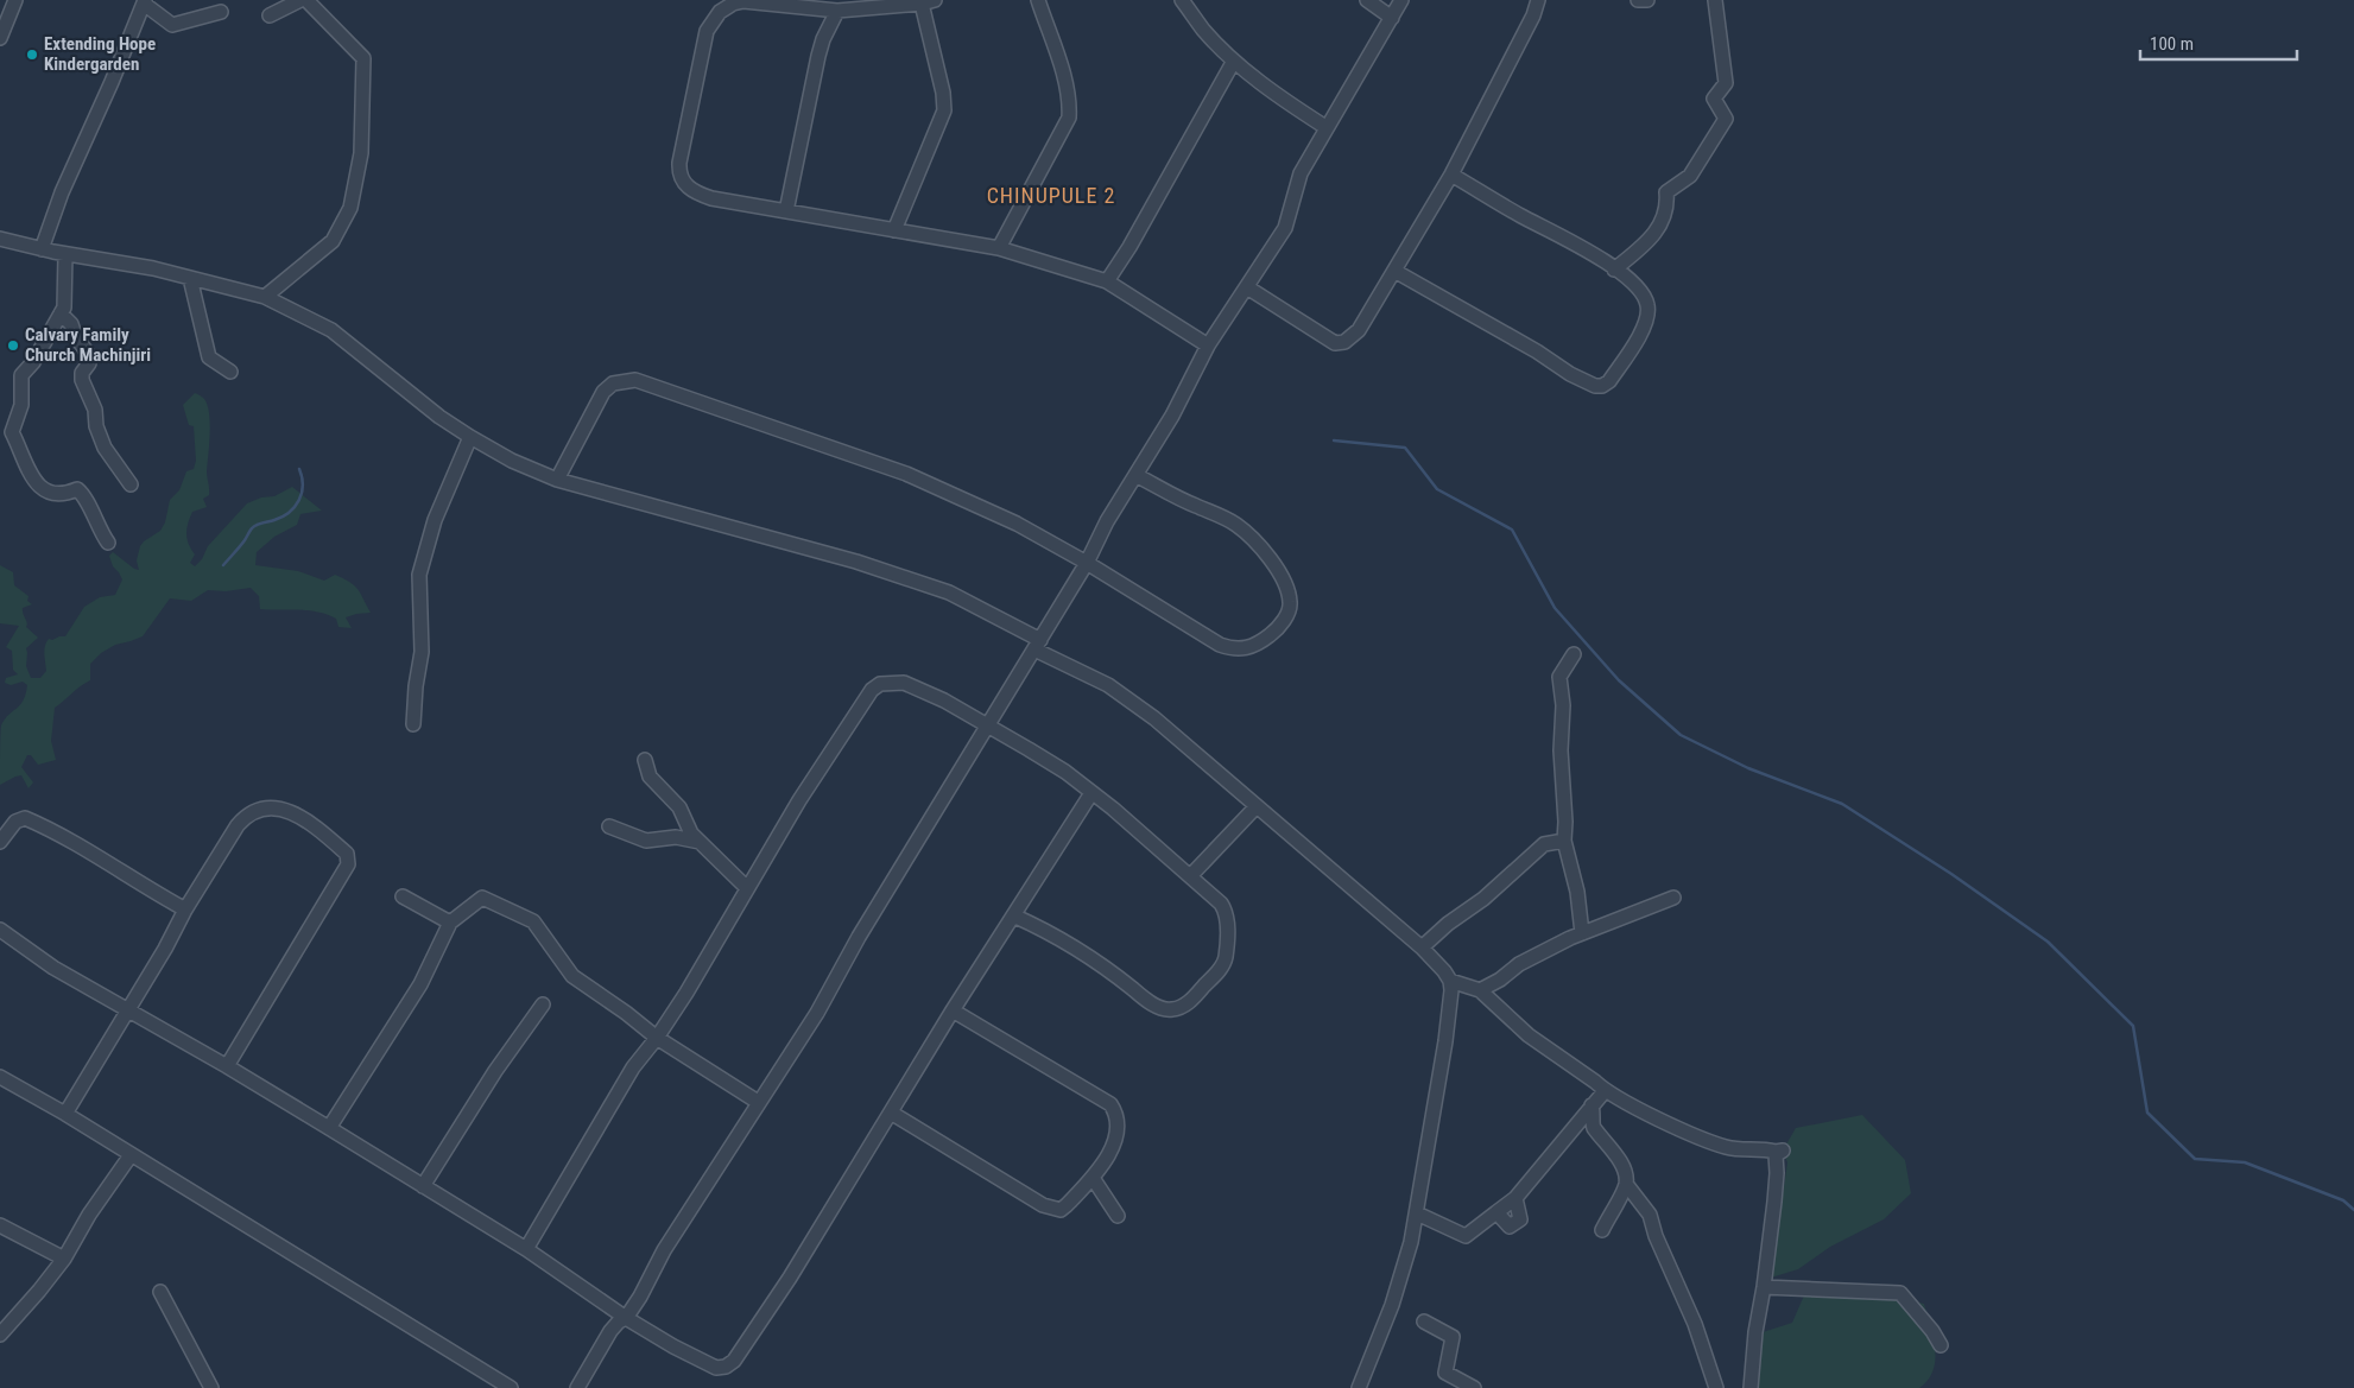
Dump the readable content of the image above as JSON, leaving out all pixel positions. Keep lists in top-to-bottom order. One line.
{"districts":["CHINUPULE 2"],"places":["Extending Hope Kindergarden","Calvary Family Church Machinjiri"],"scale_bar":"100 m"}
